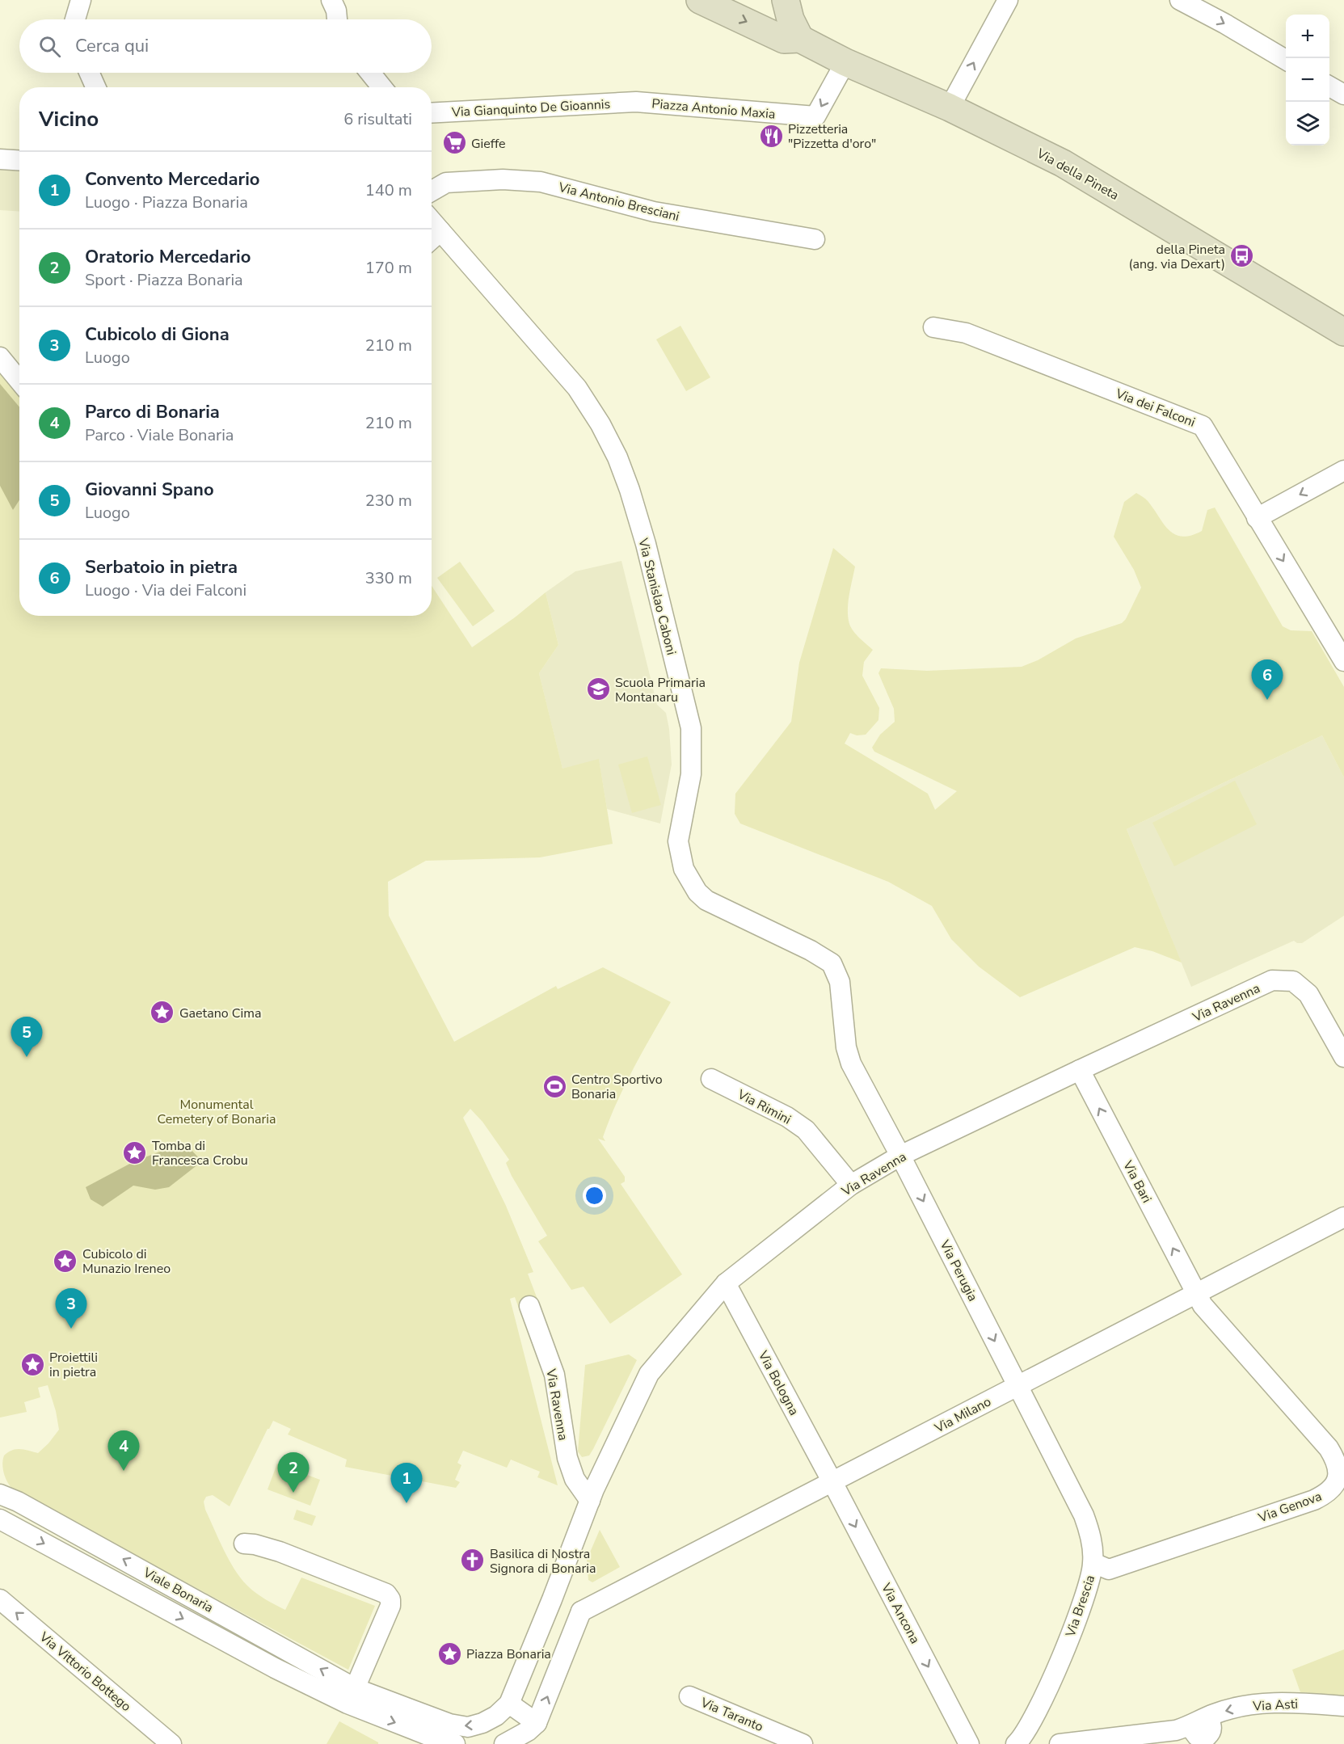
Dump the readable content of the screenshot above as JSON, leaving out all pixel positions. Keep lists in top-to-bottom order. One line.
{"streets":{"street":["Via Gianquinto De Gioannis","Piazza Antonio Maxia","Via della Pineta","Via Antonio Bresciani","Via dei Falconi","Via Stanislao Caboni","Via Ravenna","Via Rimini","Via Bari","Via Perugia","Via Bologna","Via Milano","Via Genova","Viale Bonaria","Via Brescia","Via Ancona","Via Vittorio Bottego","Via Asti","Via Taranto"]},"crossings":[["Via Gianquinto De Gioannis","Piazza Antonio Maxia"],["Piazza Antonio Maxia","Via della Pineta"],["Via Stanislao Caboni","Via Ravenna"],["Via Stanislao Caboni","Via Perugia"],["Via Ravenna","Via Rimini"],["Via Ravenna","Via Bari"],["Via Ravenna","Via Perugia"],["Via Ravenna","Via Bologna"],["Via Ravenna","Viale Bonaria"],["Via Bari","Via Milano"],["Via Bari","Via Genova"],["Via Perugia","Via Milano"],["Via Perugia","Via Brescia"],["Via Bologna","Via Milano"],["Via Bologna","Via Ancona"],["Via Milano","Via Genova"],["Via Milano","Via Brescia"],["Via Milano","Via Ancona"],["Via Genova","Via Brescia"]],"one_way":["Piazza Antonio Maxia","Via Bari","Via Perugia","Via Ancona","Via Vittorio Bottego","Via Asti"],"parks":["Monumental Cemetery of Bonaria"],"places":{"restaurant":["Pizzetteria \"Pizzetta d'oro\""],"supermarket":["Gieffe"],"bus stop":["della Pineta (ang. via Dexart)"],"school or university":["Scuola Primaria Montanaru"],"place":["Gaetano Cima","Tomba di Francesca Crobu","Cubicolo di Munazio Ireneo","Proiettili in pietra","Piazza Bonaria"],"sports":["Centro Sportivo Bonaria"],"church":["Basilica di Nostra Signora di Bonaria"]},"page":{"map_buttons":["+","−"],"search":"Cerca qui","heading":["Vicino","6 risultati"],"list":[{"mark":"1","name":"Convento Mercedario","note":"Luogo · Piazza Bonaria","value":"140 m"},{"mark":"2","name":"Oratorio Mercedario","note":"Sport · Piazza Bonaria","value":"170 m"},{"mark":"3","name":"Cubicolo di Giona","note":"Luogo","value":"210 m"},{"mark":"4","name":"Parco di Bonaria","note":"Parco · Viale Bonaria","value":"210 m"},{"mark":"5","name":"Giovanni Spano","note":"Luogo","value":"230 m"},{"mark":"6","name":"Serbatoio in pietra","note":"Luogo · Via dei Falconi","value":"330 m"}],"pins":["6","5","3","4","2","1"]}}
